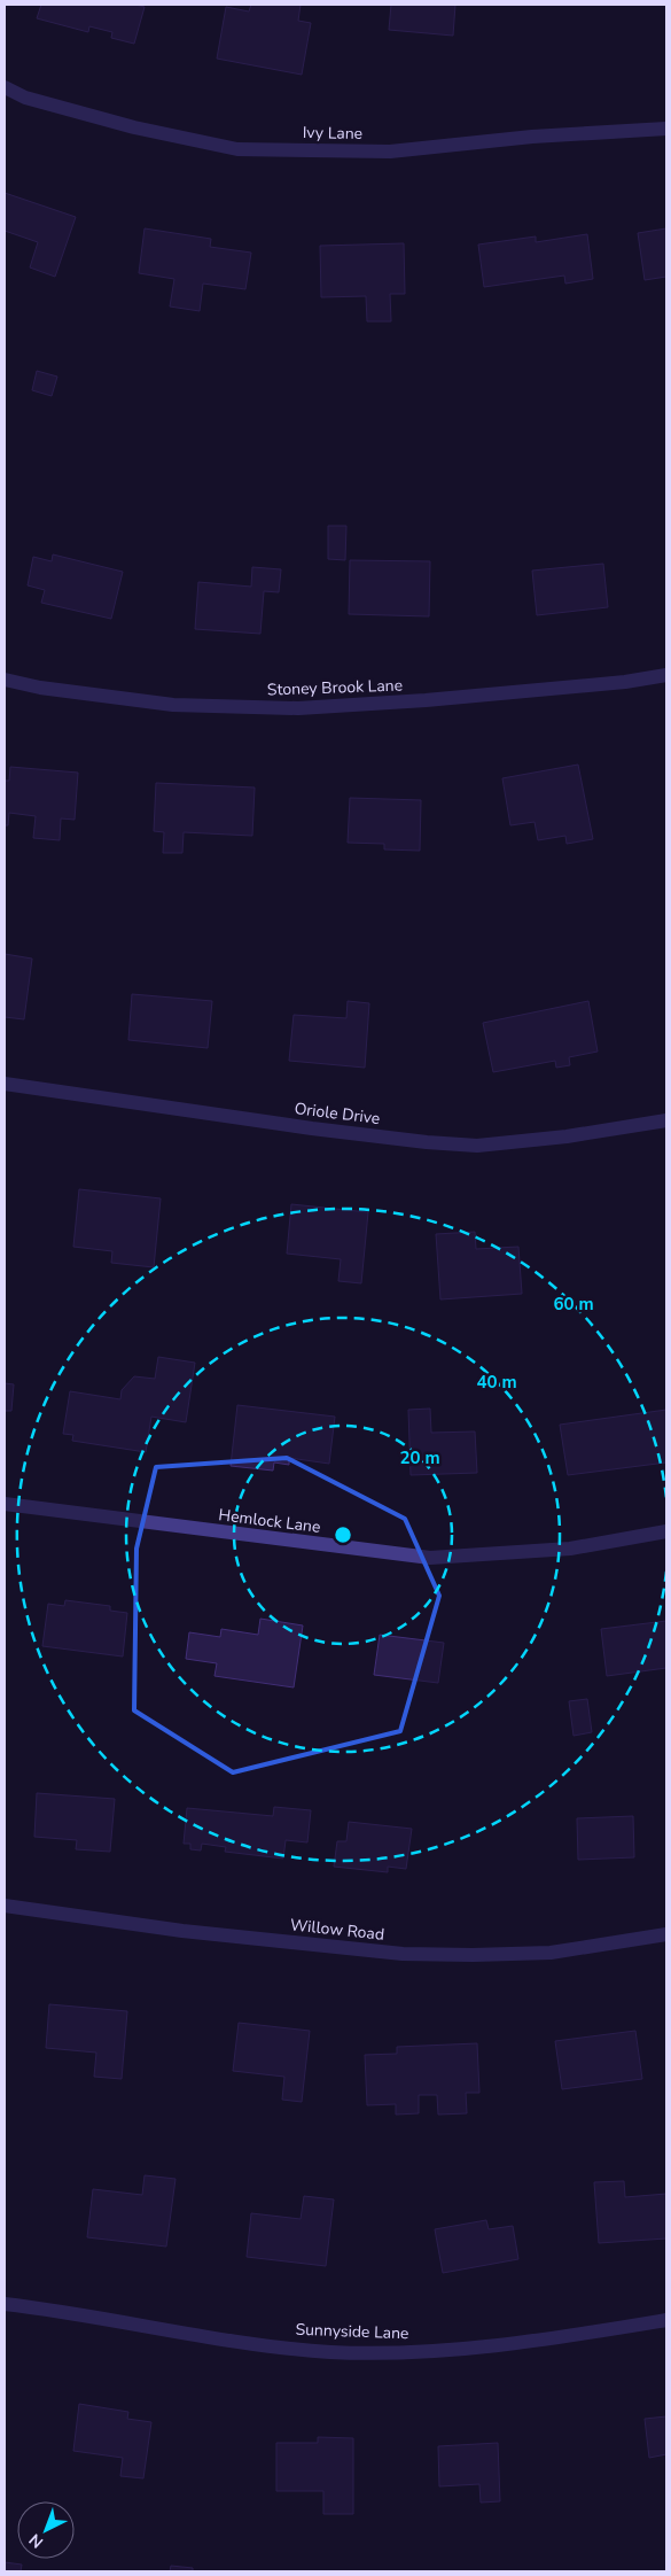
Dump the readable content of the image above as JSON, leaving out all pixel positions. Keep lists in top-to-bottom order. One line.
{"streets":{"street":["Ivy Lane","Stoney Brook Lane","Oriole Drive","Hemlock Lane","Willow Road","Sunnyside Lane"]},"north":"bottom left","rings":["60 m","40 m","20 m"]}
